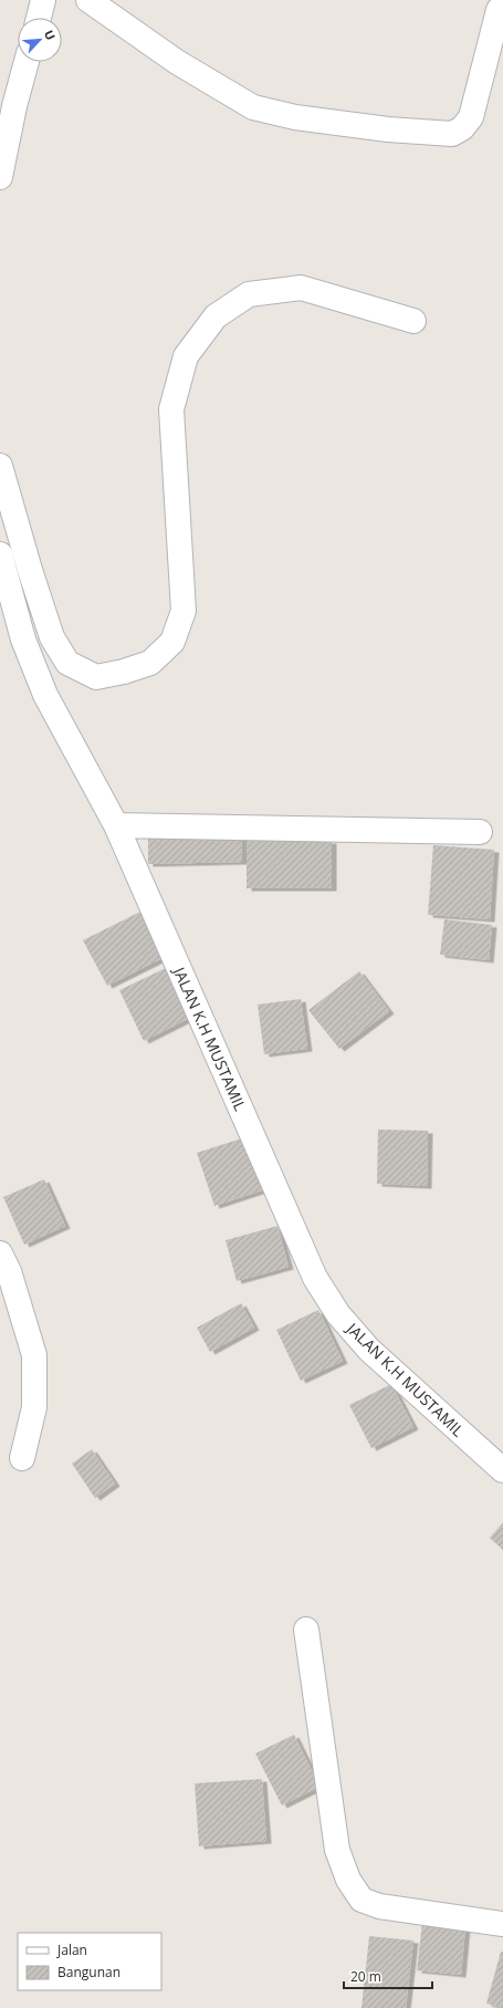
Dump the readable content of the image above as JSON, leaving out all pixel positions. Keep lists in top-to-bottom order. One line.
{"streets":{"street":["JALAN K.H MUSTAMIL"]},"legend":["Jalan","Bangunan"],"scale_bar":"20 m","north":"top right"}
